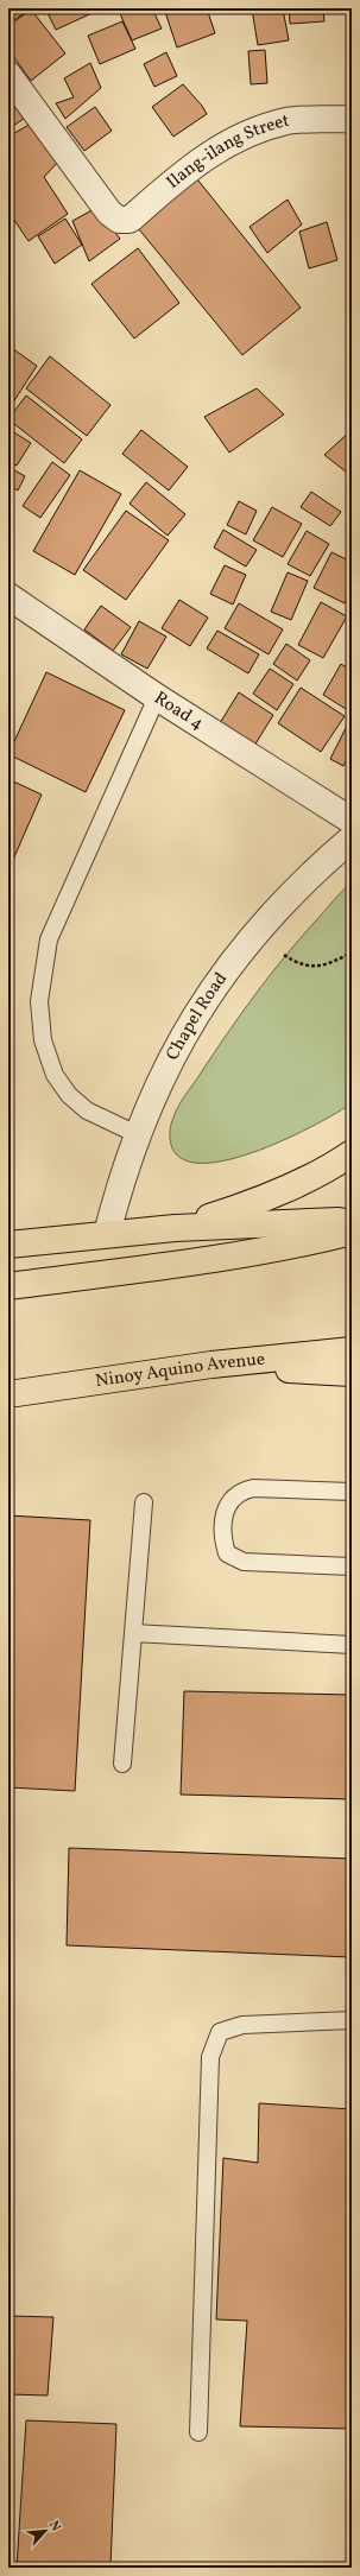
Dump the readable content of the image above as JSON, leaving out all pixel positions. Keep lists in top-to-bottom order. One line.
{"streets":{"main road":["Ninoy Aquino Avenue"],"street":["Ilang-ilang Street","Road 4","Chapel Road"]},"north":"top right"}
